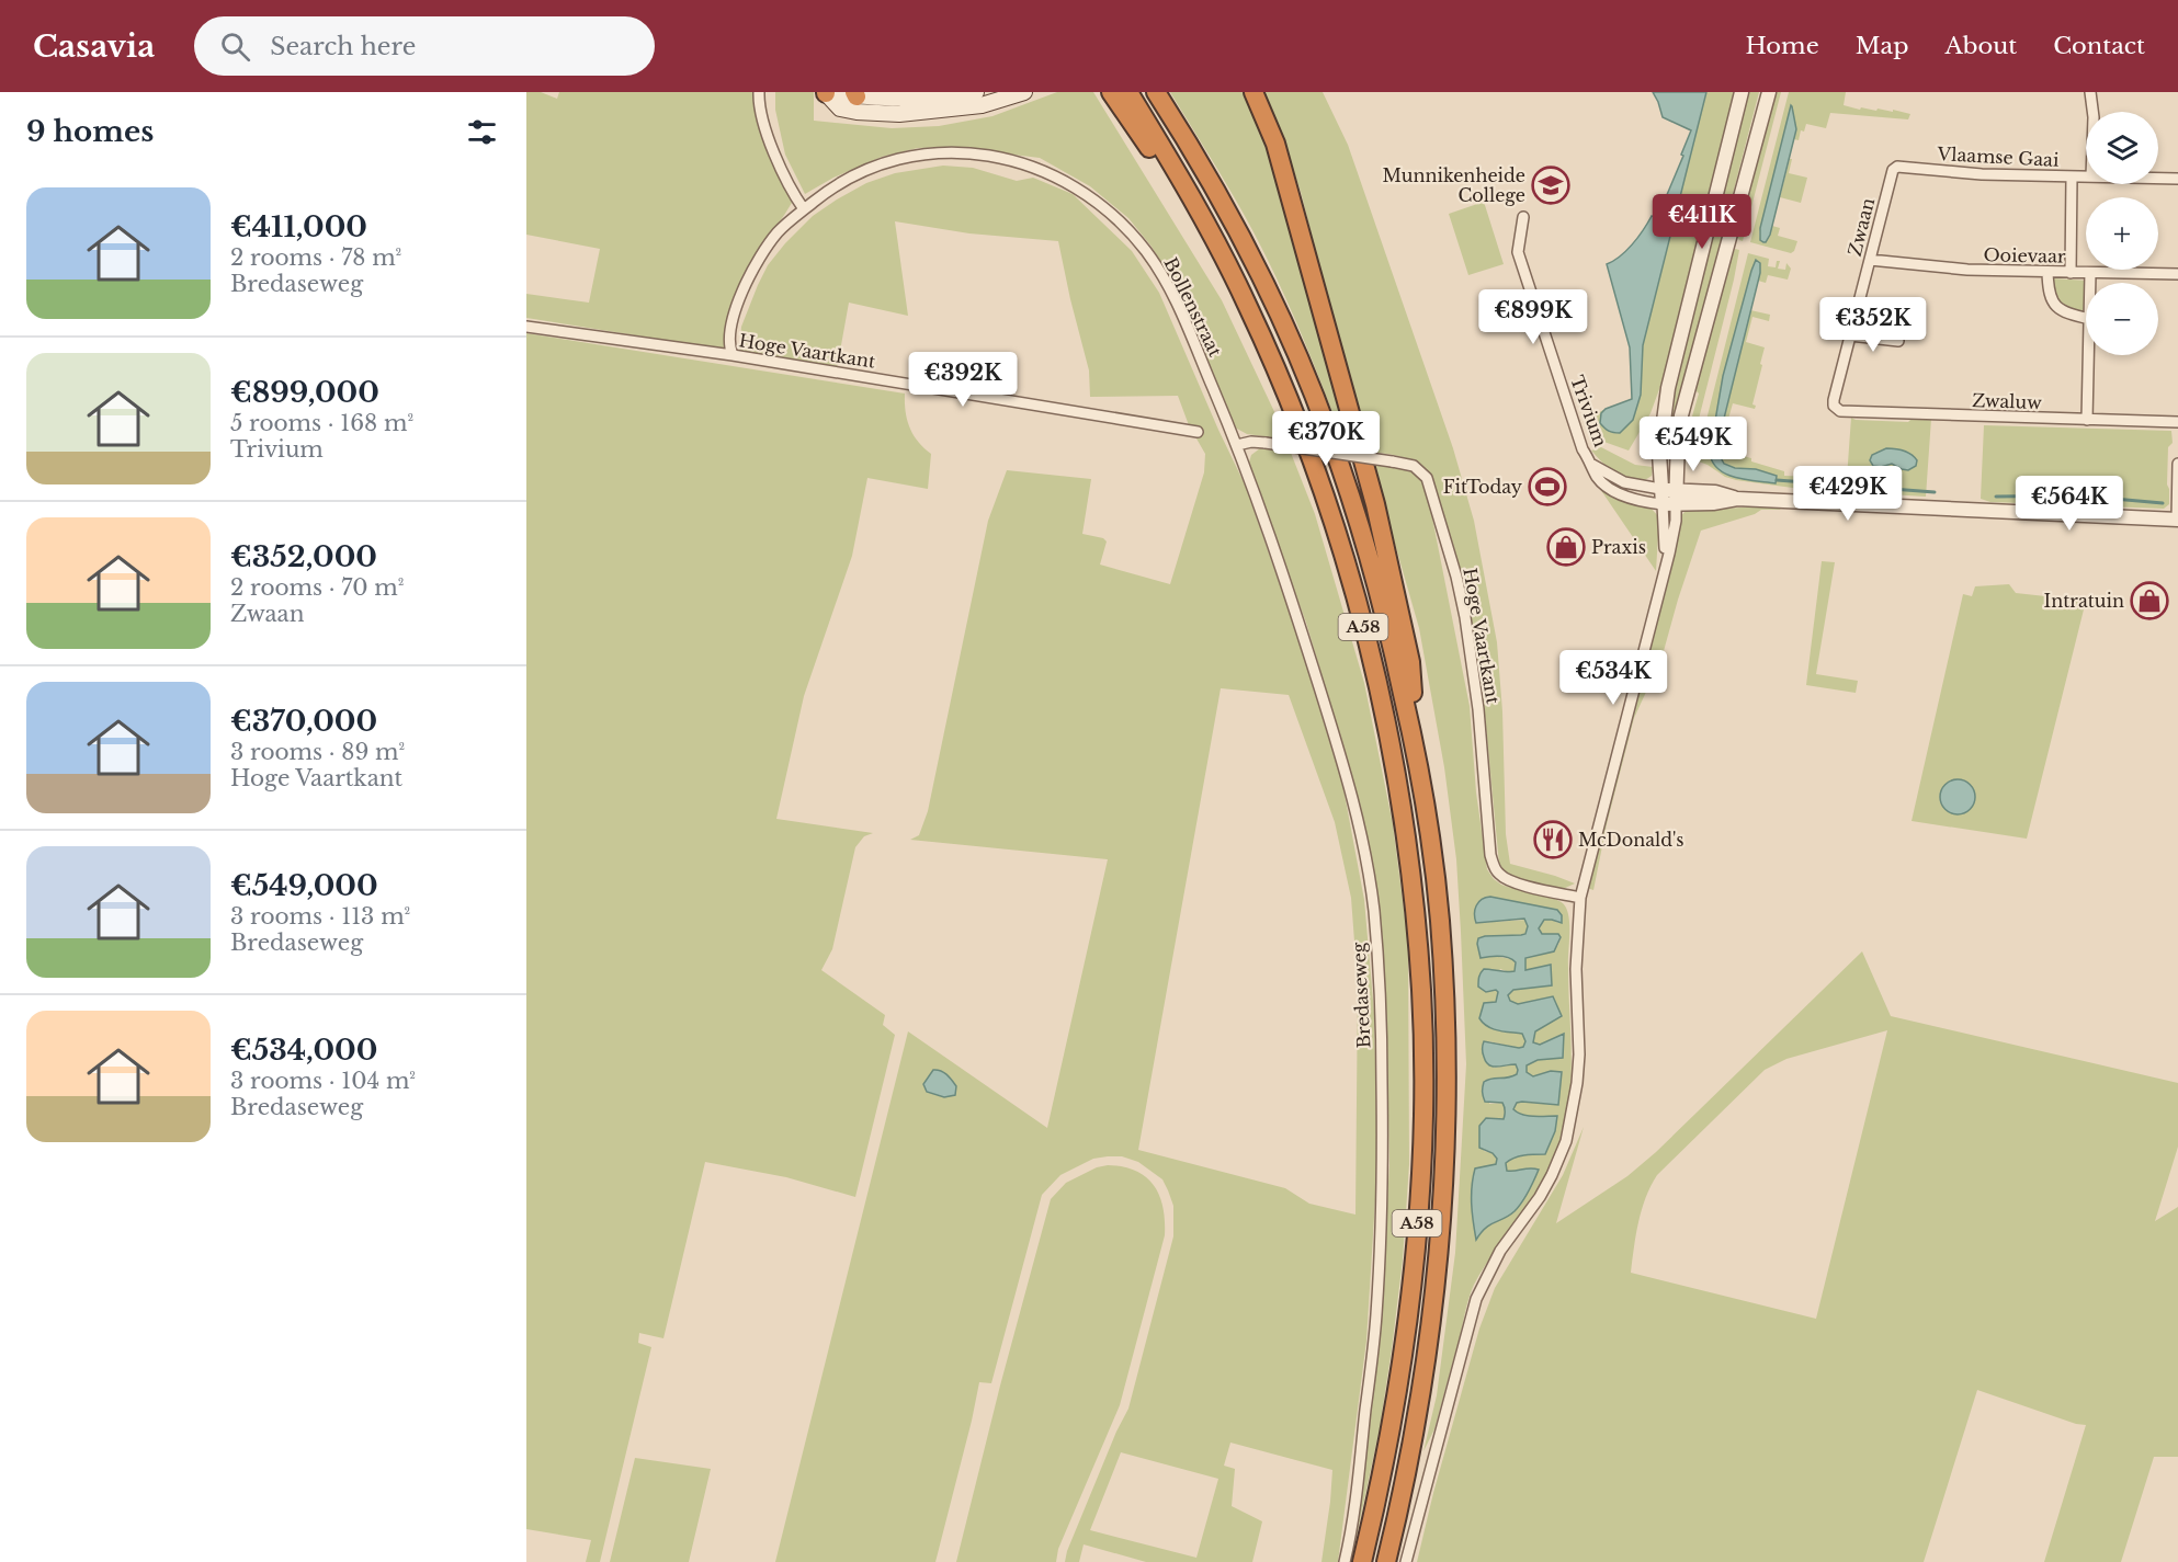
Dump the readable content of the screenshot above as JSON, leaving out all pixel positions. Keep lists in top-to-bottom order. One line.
{"streets":{"highway":["A58"],"street":["Vlaamse Gaai","Zwaan","Ooievaar","Bollenstraat","Hoge Vaartkant","Zwaluw","Trivium","Bredaseweg"]},"crossings":[["Vlaamse Gaai","Zwaan"],["Zwaan","Ooievaar"],["Zwaan","Zwaluw"],["Bollenstraat","Hoge Vaartkant"],["Bollenstraat","Bredaseweg"],["Hoge Vaartkant","Bredaseweg"]],"places":{"school or university":["Munnikenheide College"],"sports":["FitToday"],"shop":["Praxis","Intratuin"],"restaurant":["McDonald's"]},"page":{"header":"Casavia","search":"Search here","nav":["Home","Map","About","Contact"],"heading":"9 homes","map_buttons":["+","−"],"list":[{"name":"€411,000","note":"2 rooms · 78 m² · Bredaseweg"},{"name":"€899,000","note":"5 rooms · 168 m² · Trivium"},{"name":"€352,000","note":"2 rooms · 70 m² · Zwaan"},{"name":"€370,000","note":"3 rooms · 89 m² · Hoge Vaartkant"},{"name":"€549,000","note":"3 rooms · 113 m² · Bredaseweg"},{"name":"€534,000","note":"3 rooms · 104 m² · Bredaseweg"}],"price":["€411K","€899K","€352K","€392K","€370K","€549K","€429K","€564K","€534K"]}}
